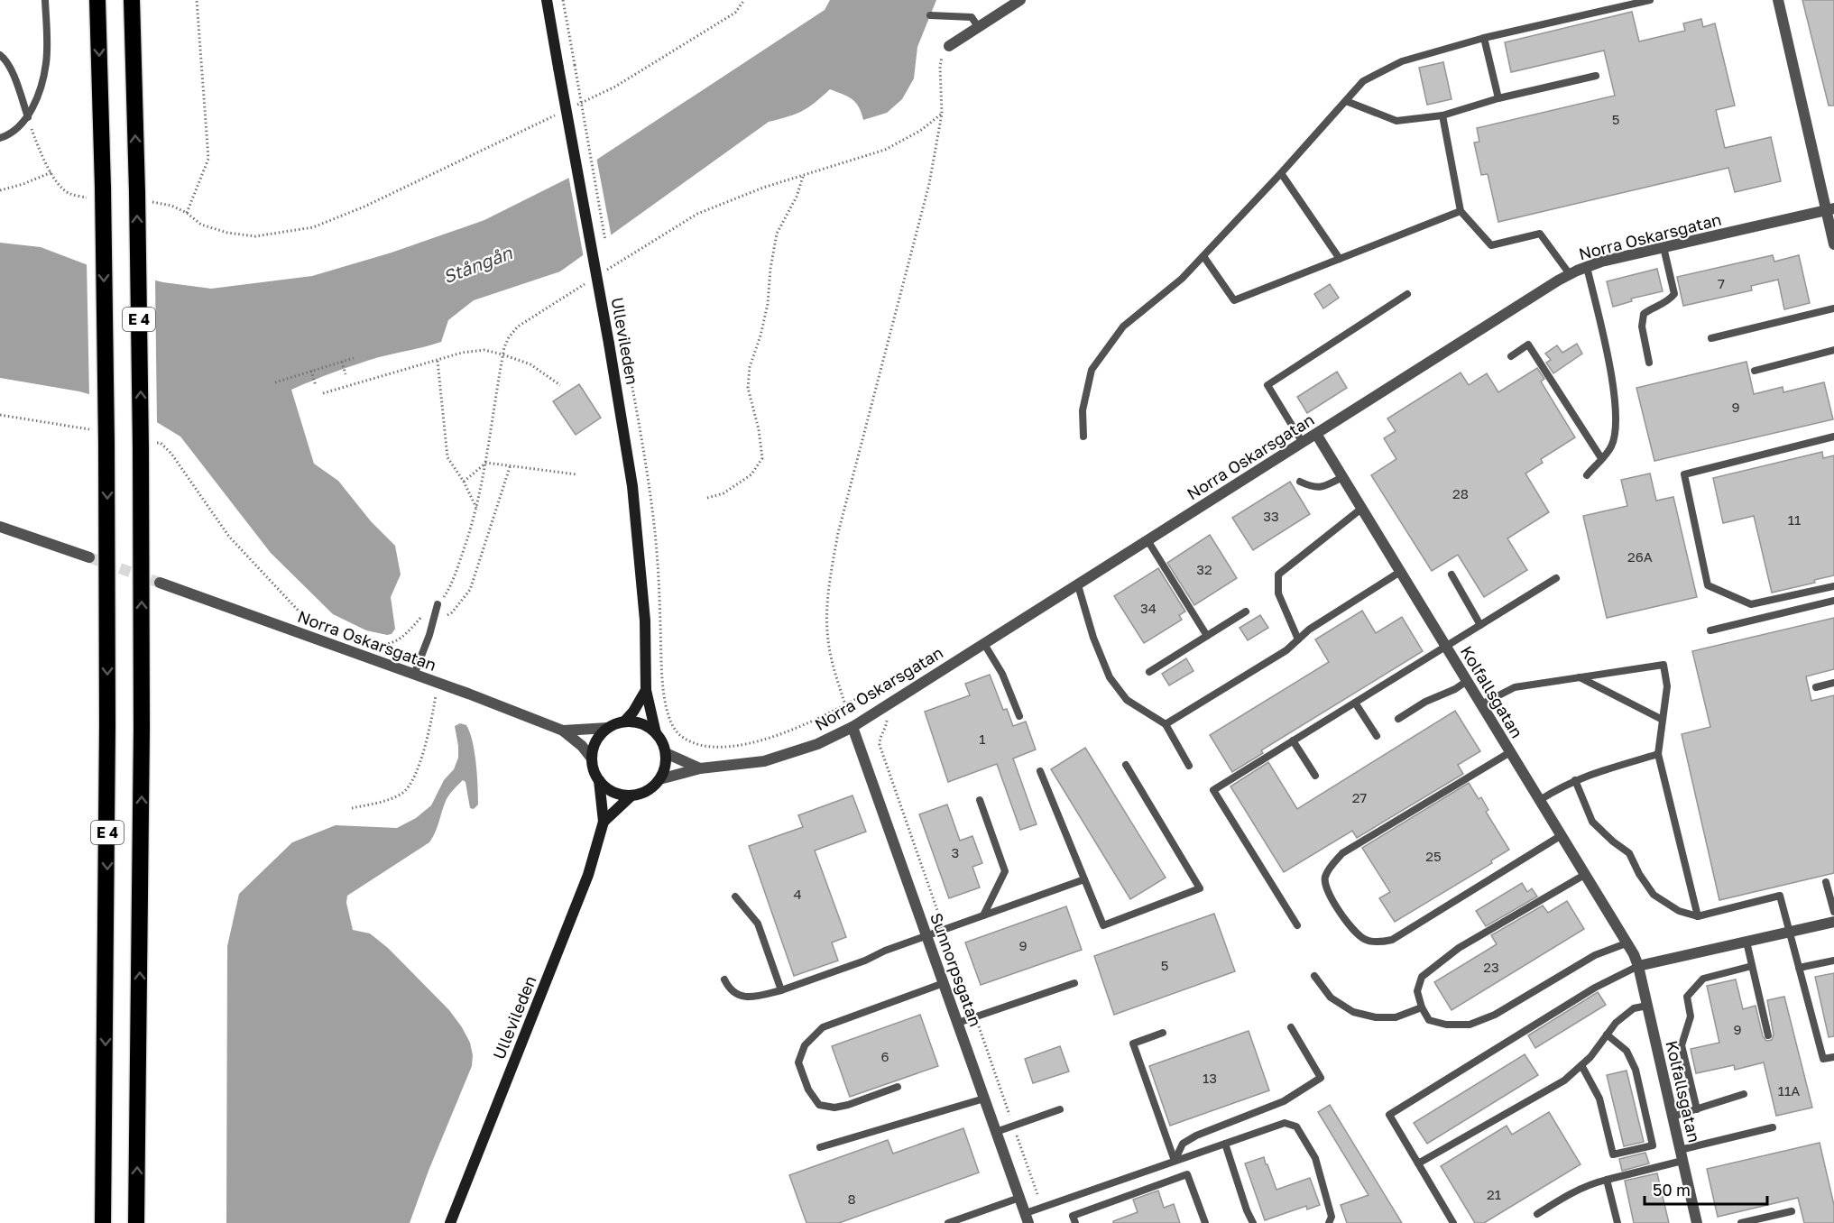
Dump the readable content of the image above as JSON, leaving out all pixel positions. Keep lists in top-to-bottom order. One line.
{"streets":{"highway":["E 4"],"main road":["Ullevileden"],"street":["Norra Oskarsgatan","Kolfallsgatan","Sunnorpsgatan"]},"crossings":[["Norra Oskarsgatan","Ullevileden"],["Norra Oskarsgatan","Kolfallsgatan"],["Norra Oskarsgatan","Sunnorpsgatan"]],"water":["Stångån"],"house_numbers":["5","7","9","28","33","11","26A","32","34","1","27","3","25","4","9","5","23","9","6","13","11A","21","8"],"scale_bar":"50 m"}
